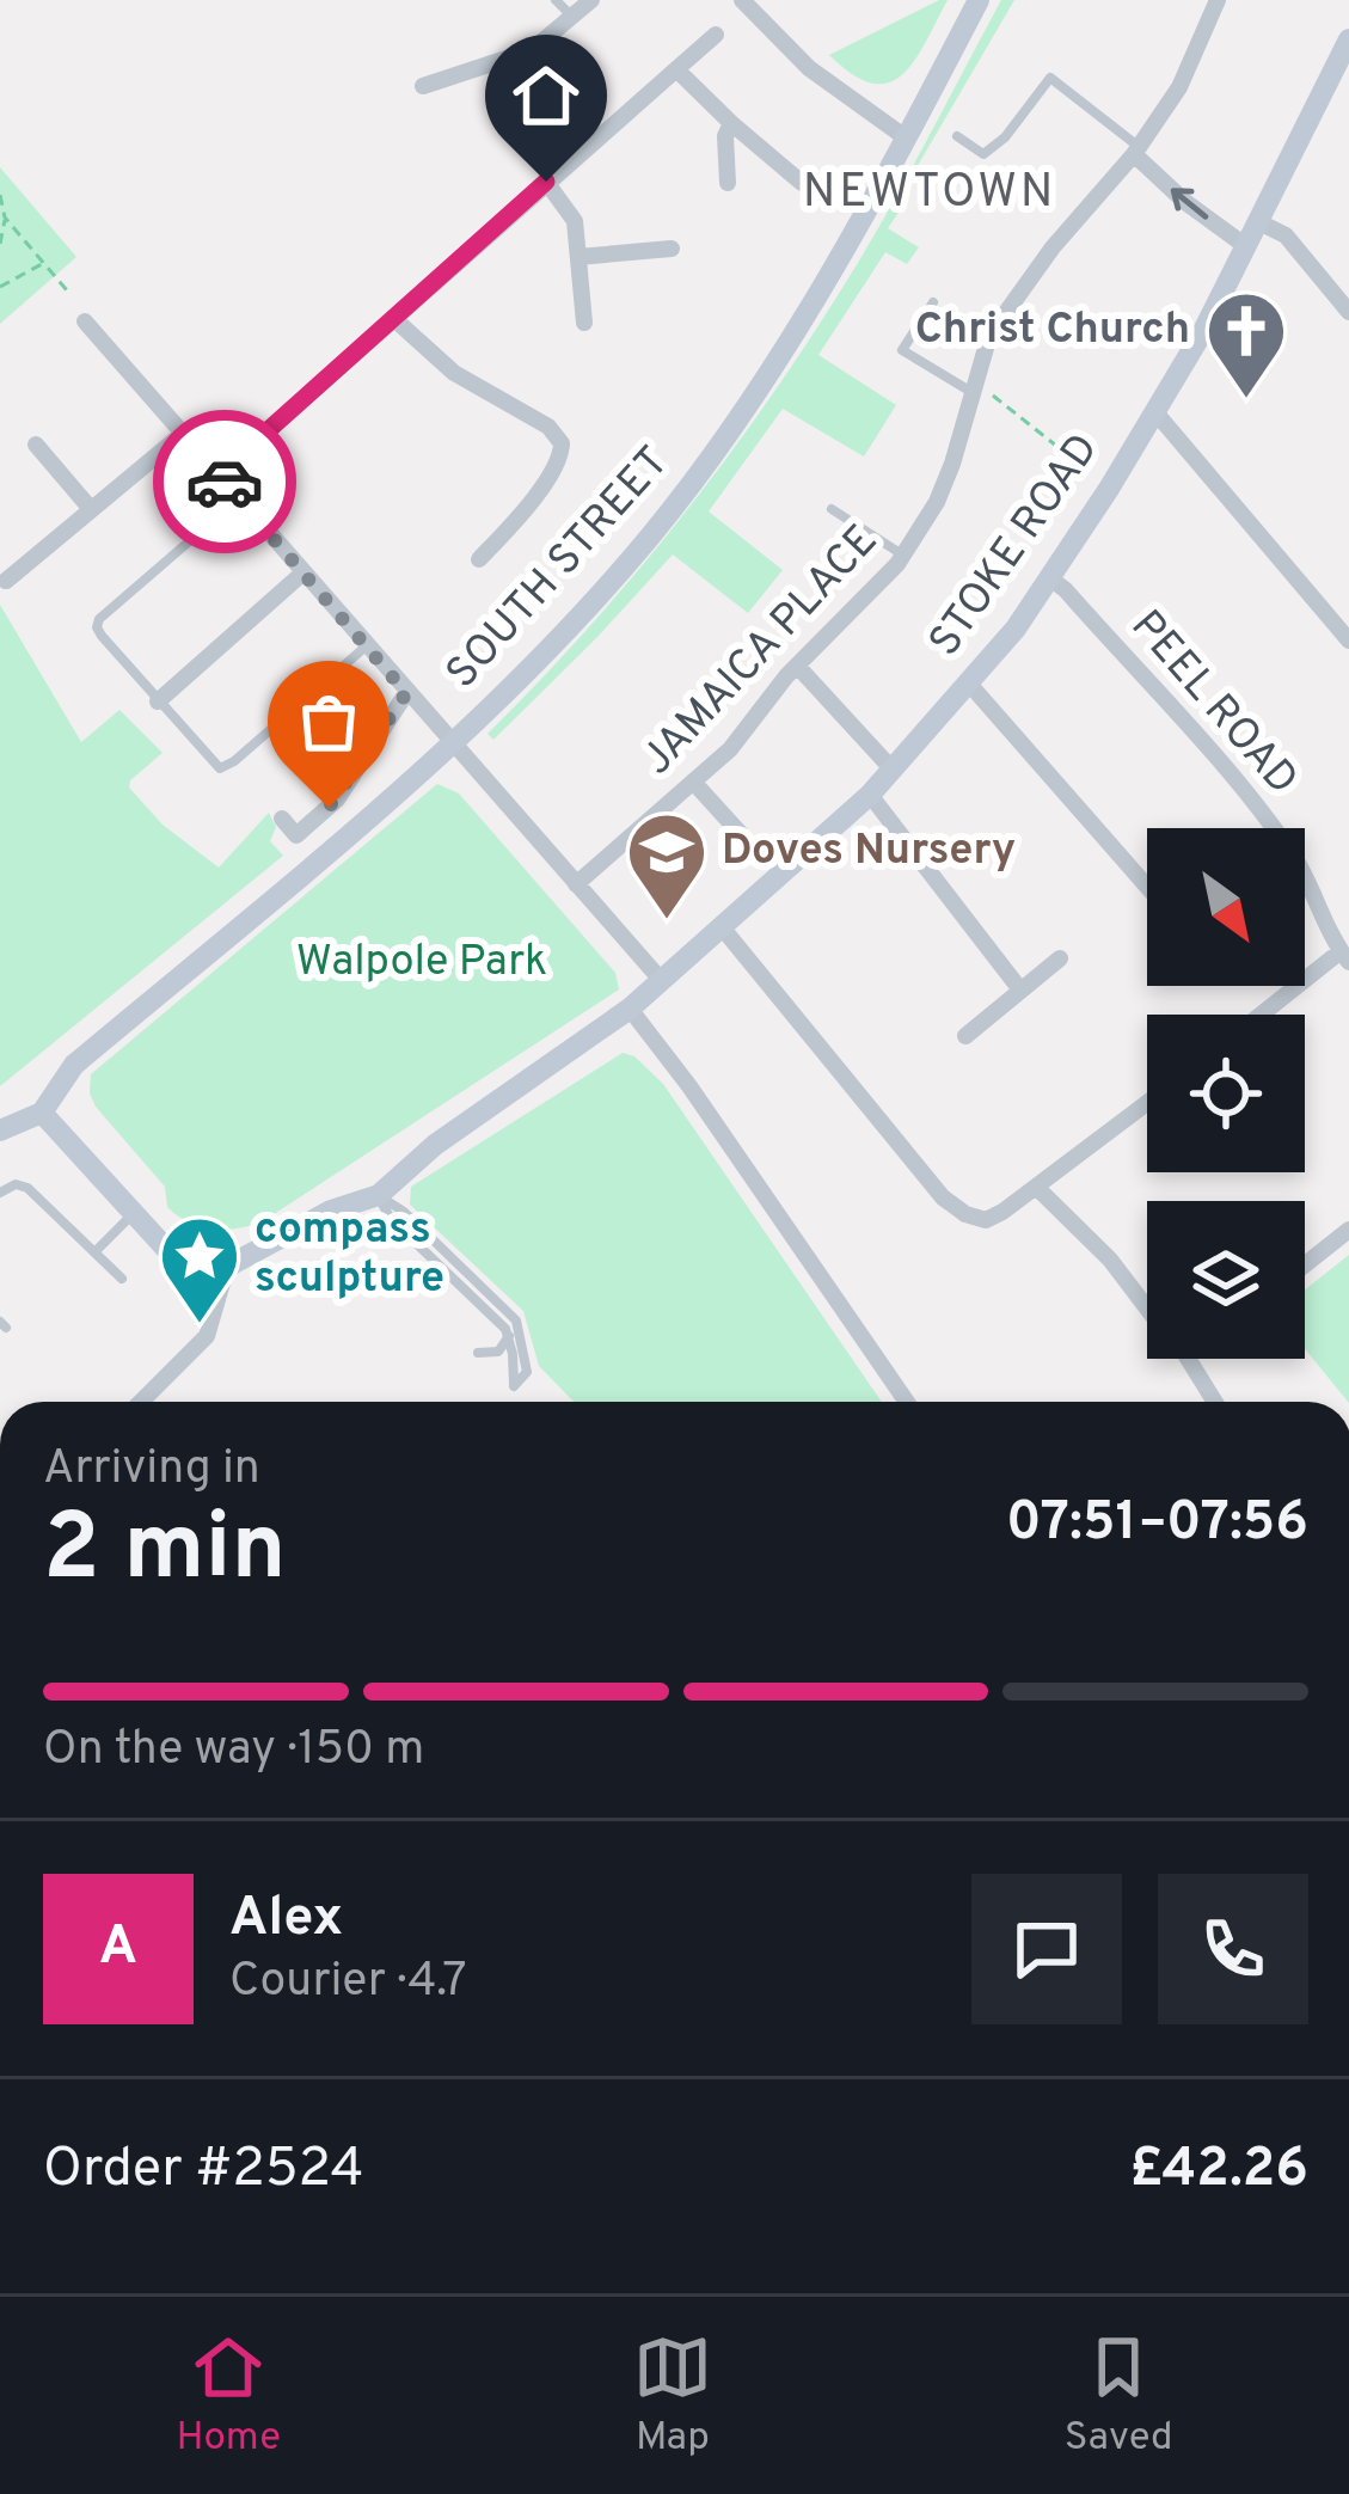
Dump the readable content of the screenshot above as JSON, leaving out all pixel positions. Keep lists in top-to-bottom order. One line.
{"streets":{"street":["STOKE ROAD","SOUTH STREET","JAMAICA PLACE","PEEL ROAD"]},"crossings":[["STOKE ROAD","PEEL ROAD"]],"districts":["NEWTOWN"],"parks":["Walpole Park"],"places":{"church":["Christ Church"],"school or university":["Doves Nursery"],"place":["compass sculpture"]},"north":"bottom right","page":{"heading":["2 min","Arriving in","07:51–07:56"],"panel":["Alex","Courier · 4.7","Order #2524","£42.26"],"bar":"On the way · 150 m","round":"A","tabs":["Home","Map","Saved"]}}
